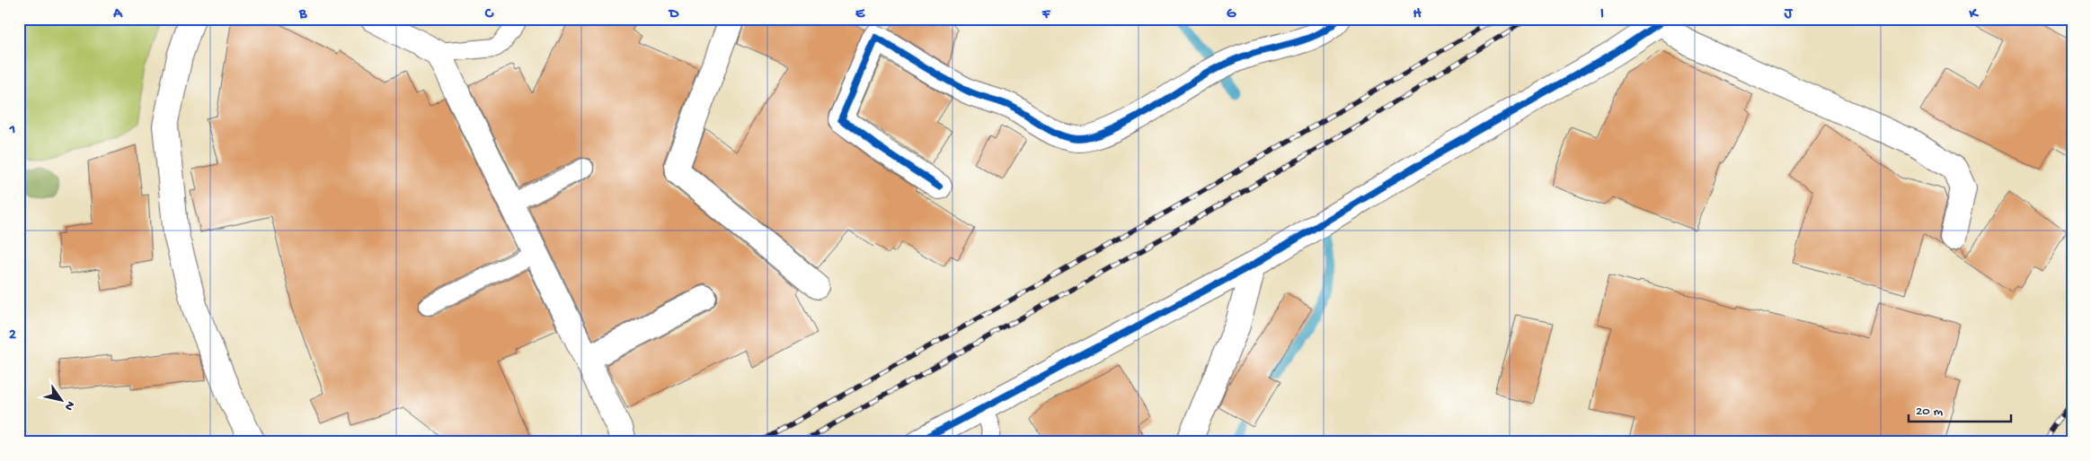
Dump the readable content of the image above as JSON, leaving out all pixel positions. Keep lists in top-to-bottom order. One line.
{"scale_bar":"20 m","north":"bottom right","grid":{"columns":["A","B","C","D","E","F","G","H","I","J","K"],"rows":["1","2"]}}
